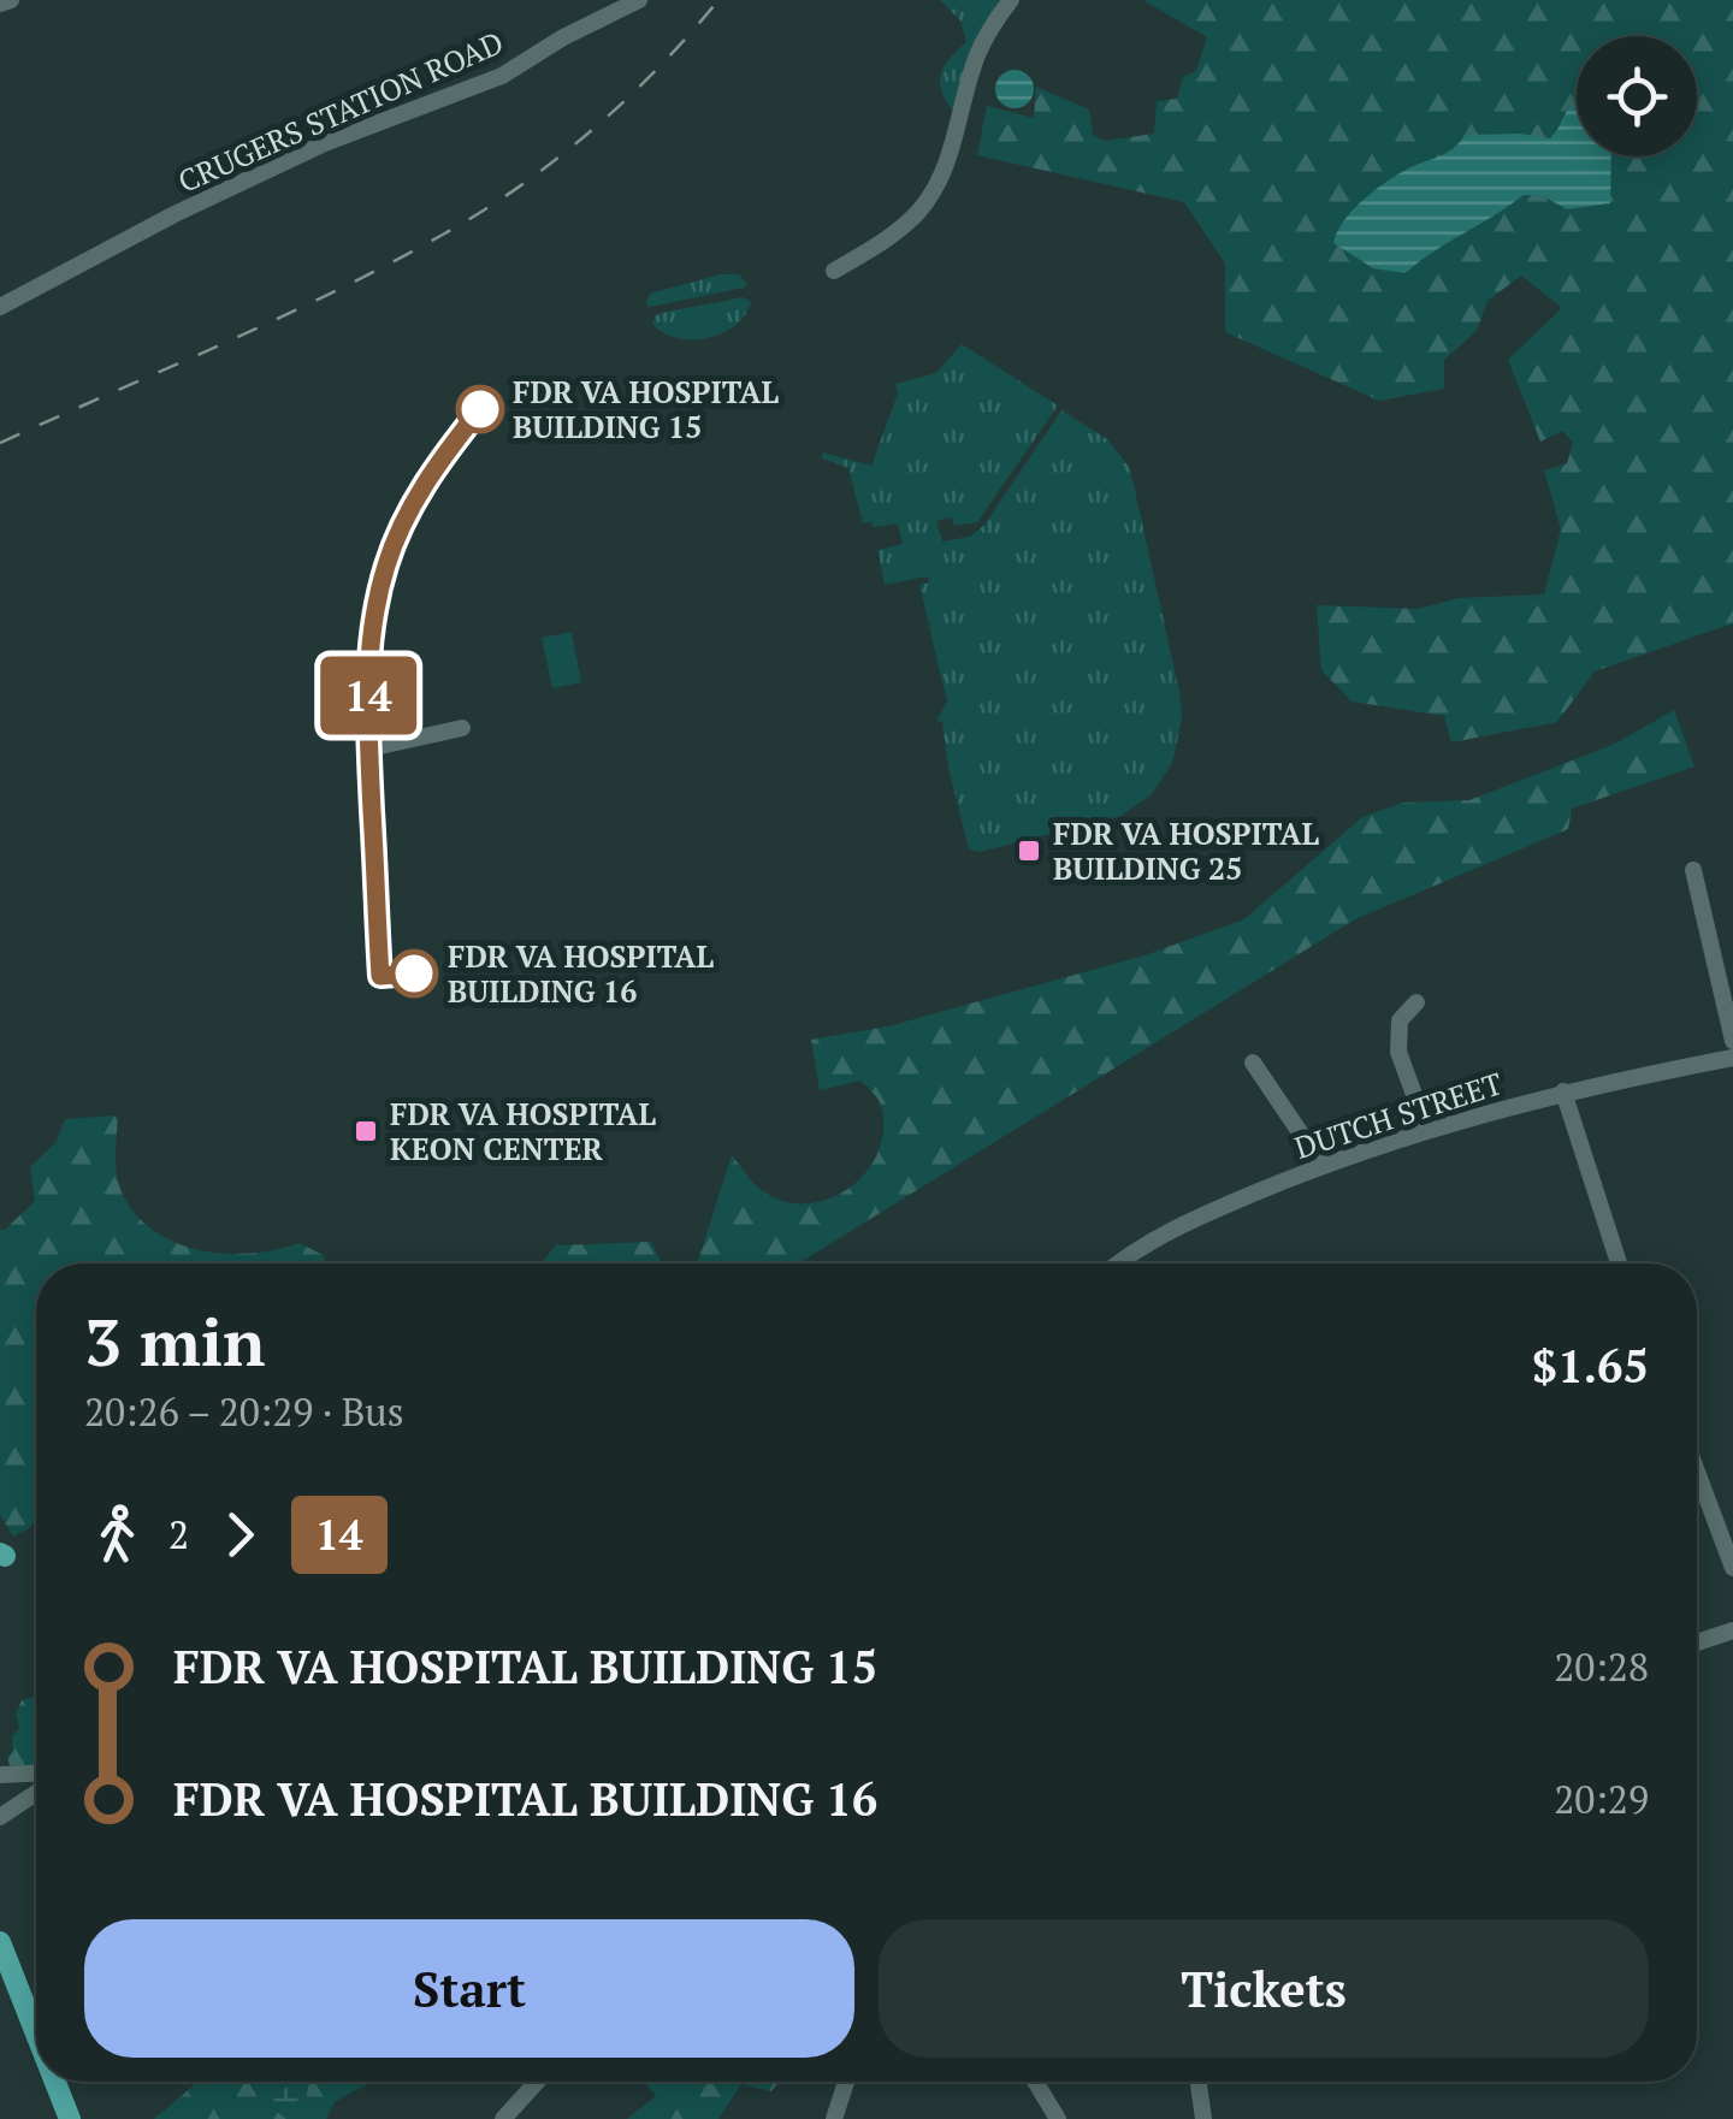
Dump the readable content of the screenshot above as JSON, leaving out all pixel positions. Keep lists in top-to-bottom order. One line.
{"streets":{"street":["CRUGERS STATION ROAD","DUTCH STREET"]},"places":{"other":["FDR VA HOSPITAL BUILDING 15","FDR VA HOSPITAL BUILDING 16"],"transit":["FDR VA HOSPITAL BUILDING 25","FDR VA HOSPITAL KEON CENTER"]},"lines":["bus line 14"],"page":{"on_map":"14","heading":["3 min","20:26 – 20:29 · Bus","$1.65"],"legs":["2","14"],"list":[{"name":"FDR VA HOSPITAL BUILDING 15","value":"20:28"},{"name":"FDR VA HOSPITAL BUILDING 16","value":"20:29"}],"buttons":["Start","Tickets"]}}
